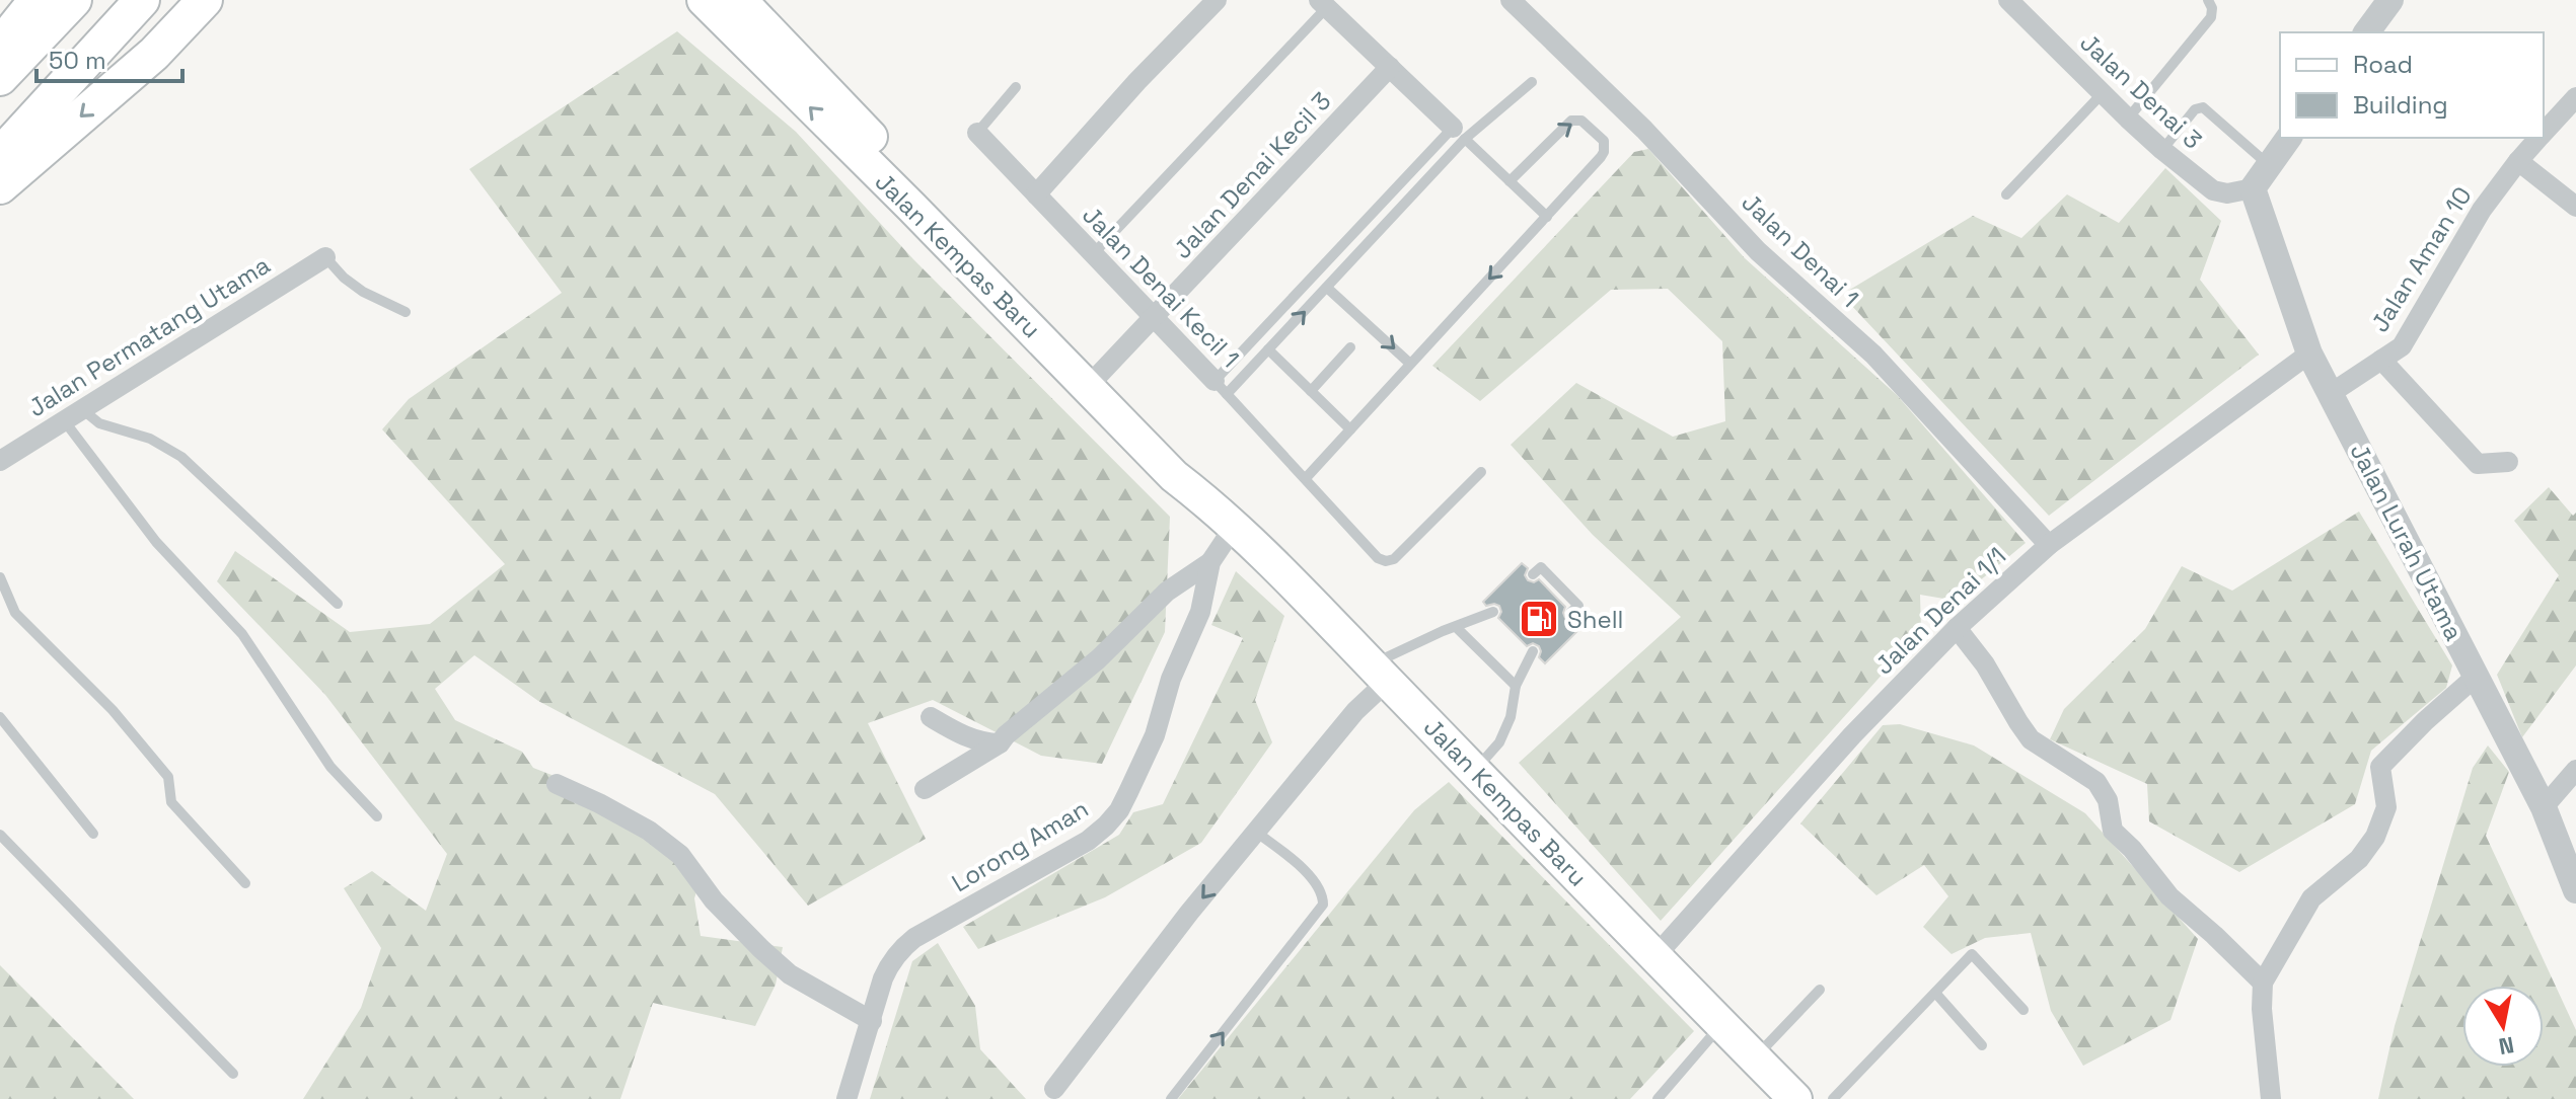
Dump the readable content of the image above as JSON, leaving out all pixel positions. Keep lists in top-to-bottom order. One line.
{"streets":{"main road":["Jalan Kempas Baru"],"street":["Jalan Denai 3","Jalan Denai Kecil 3","Jalan Denai 1","Jalan Aman 10","Jalan Denai Kecil 1","Jalan Permatang Utama","Jalan Lurah Utama","Jalan Denai 1/1","Lorong Aman"]},"crossings":[["Jalan Denai 3","Jalan Lurah Utama"],["Jalan Denai Kecil 3","Jalan Kempas Baru"],["Jalan Denai Kecil 3","Jalan Denai Kecil 1"],["Jalan Denai 1","Jalan Denai 1/1"],["Jalan Kempas Baru","Jalan Denai 1/1"],["Jalan Kempas Baru","Lorong Aman"],["Jalan Aman 10","Jalan Lurah Utama"],["Jalan Lurah Utama","Jalan Denai 1/1"]],"places":{"fuel station":["Shell"]},"legend":["Road","Building"],"scale_bar":"50 m","north":"bottom"}
